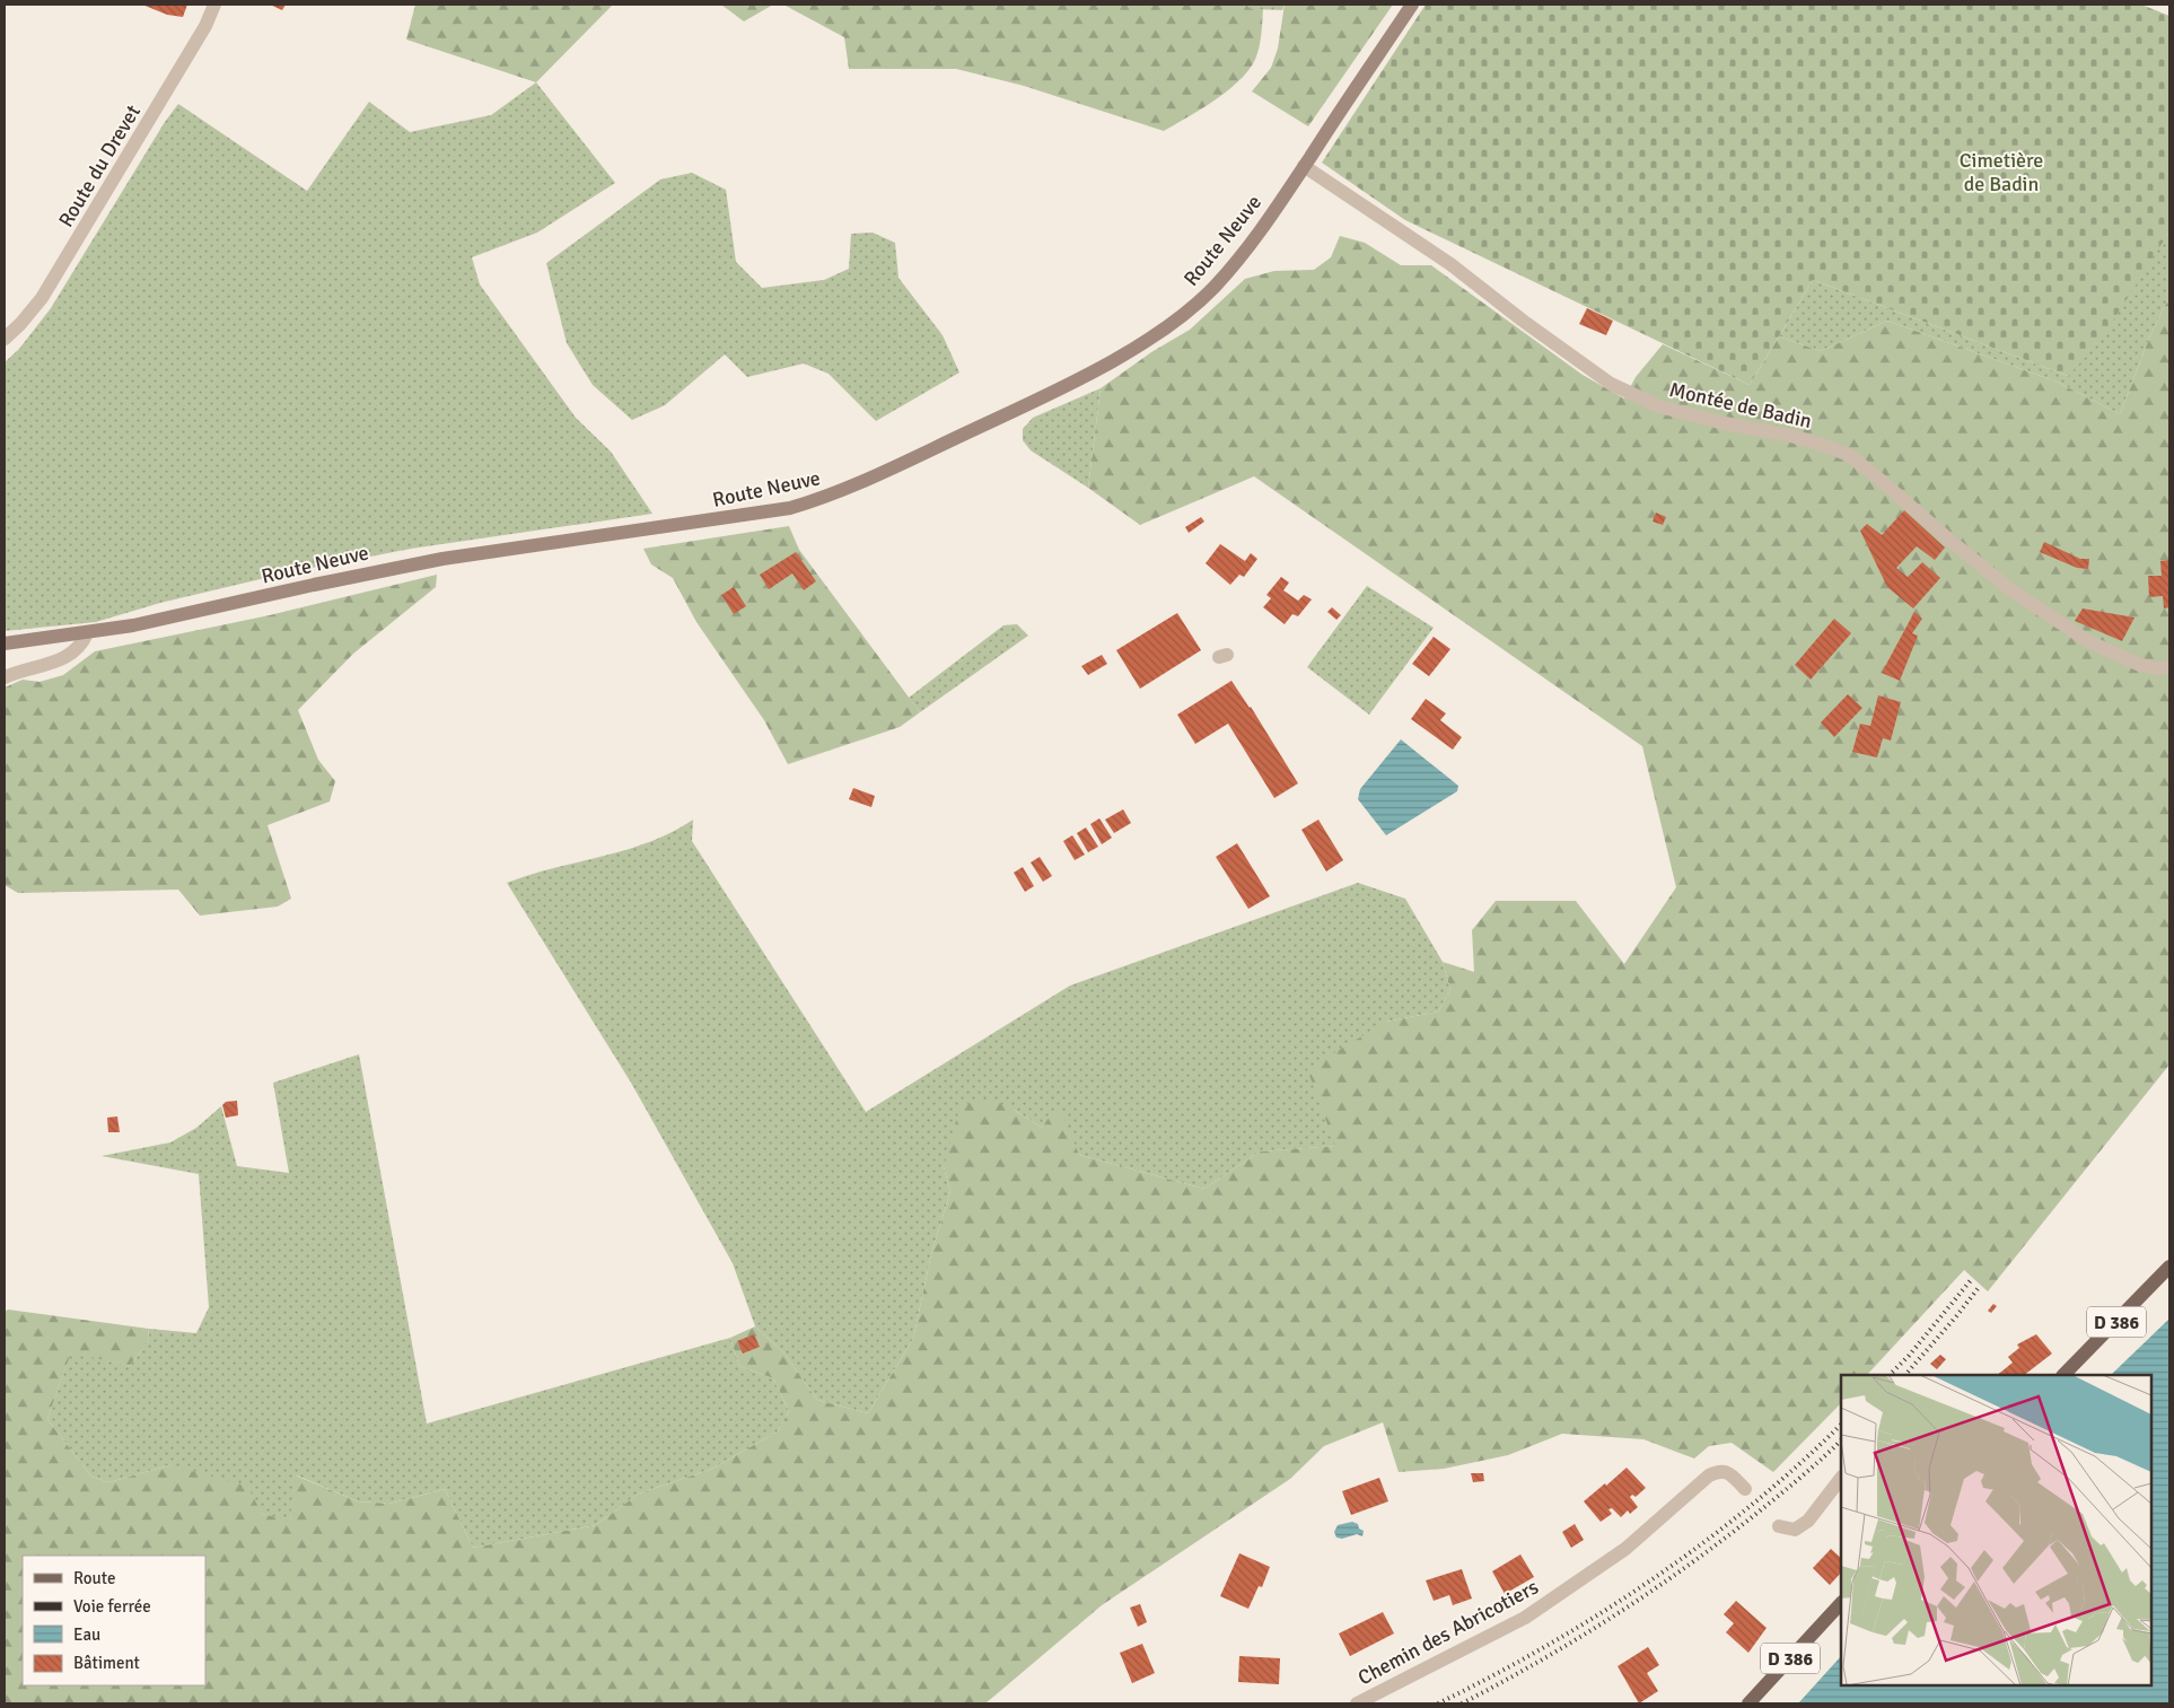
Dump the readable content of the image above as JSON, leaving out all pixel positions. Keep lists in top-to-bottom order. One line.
{"streets":{"main road":["D 386"],"street":["Route du Drevet","Route Neuve","Montée de Badin","Chemin des Abricotiers"]},"crossings":[["Route Neuve","Montée de Badin"]],"parks":["Cimetière de Badin"],"legend":["Route","Voie ferrée","Eau","Bâtiment"]}
